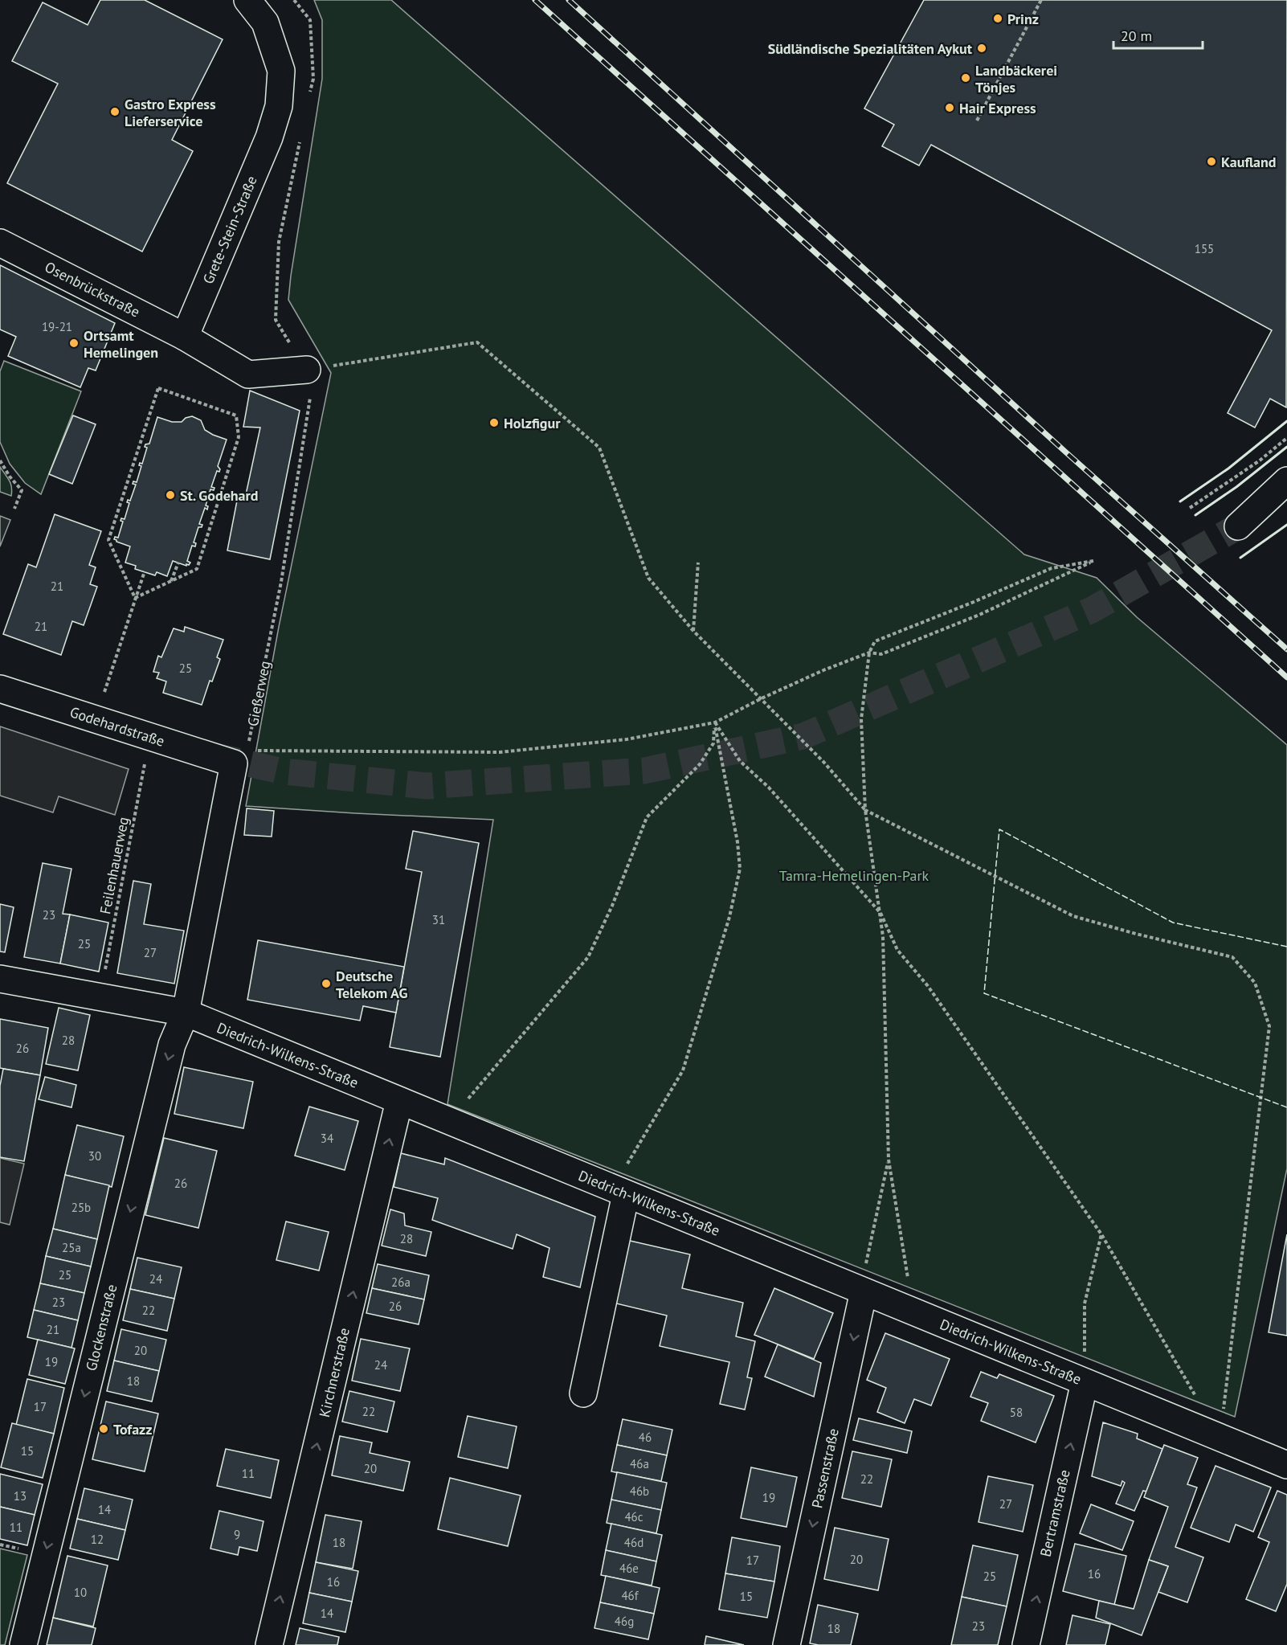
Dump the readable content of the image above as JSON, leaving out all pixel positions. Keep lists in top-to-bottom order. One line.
{"streets":{"street":["Grete-Stein-Straße","Osenbrückstraße","Godehardstraße","Diedrich-Wilkens-Straße","Glockenstraße","Kirchnerstraße","Passenstraße","Bertramstraße"],"path":["Gießerweg","Feilenhauerweg"]},"crossings":[["Grete-Stein-Straße","Osenbrückstraße"],["Gießerweg","Godehardstraße"],["Godehardstraße","Feilenhauerweg"],["Feilenhauerweg","Diedrich-Wilkens-Straße"],["Diedrich-Wilkens-Straße","Glockenstraße"],["Diedrich-Wilkens-Straße","Kirchnerstraße"],["Diedrich-Wilkens-Straße","Passenstraße"],["Diedrich-Wilkens-Straße","Bertramstraße"]],"one_way":["Glockenstraße","Kirchnerstraße","Passenstraße","Bertramstraße"],"parks":["Tamra-Hemelingen-Park"],"places":["Prinz","Südländische Spezialitäten Aykut","Landbäckerei Tönjes","Hair Express","Gastro Express Lieferservice","Kaufland","Ortsamt Hemelingen","Holzfigur","St. Godehard","Deutsche Telekom AG","Tofazz"],"house_numbers":["155","19-21","21","21","25","23","31","25","27","28","26","34","30","26","25b","28","25a","25","24","26a","23","26","22","21","20","19","24","18","17","22","58","46","15","46a","20","11","22","46b","13","19","27","14","46c","11","9","12","18","46d","20","17","46e","16","25","16","10","46f","15","14","46g","23","18"],"scale_bar":"20 m"}
